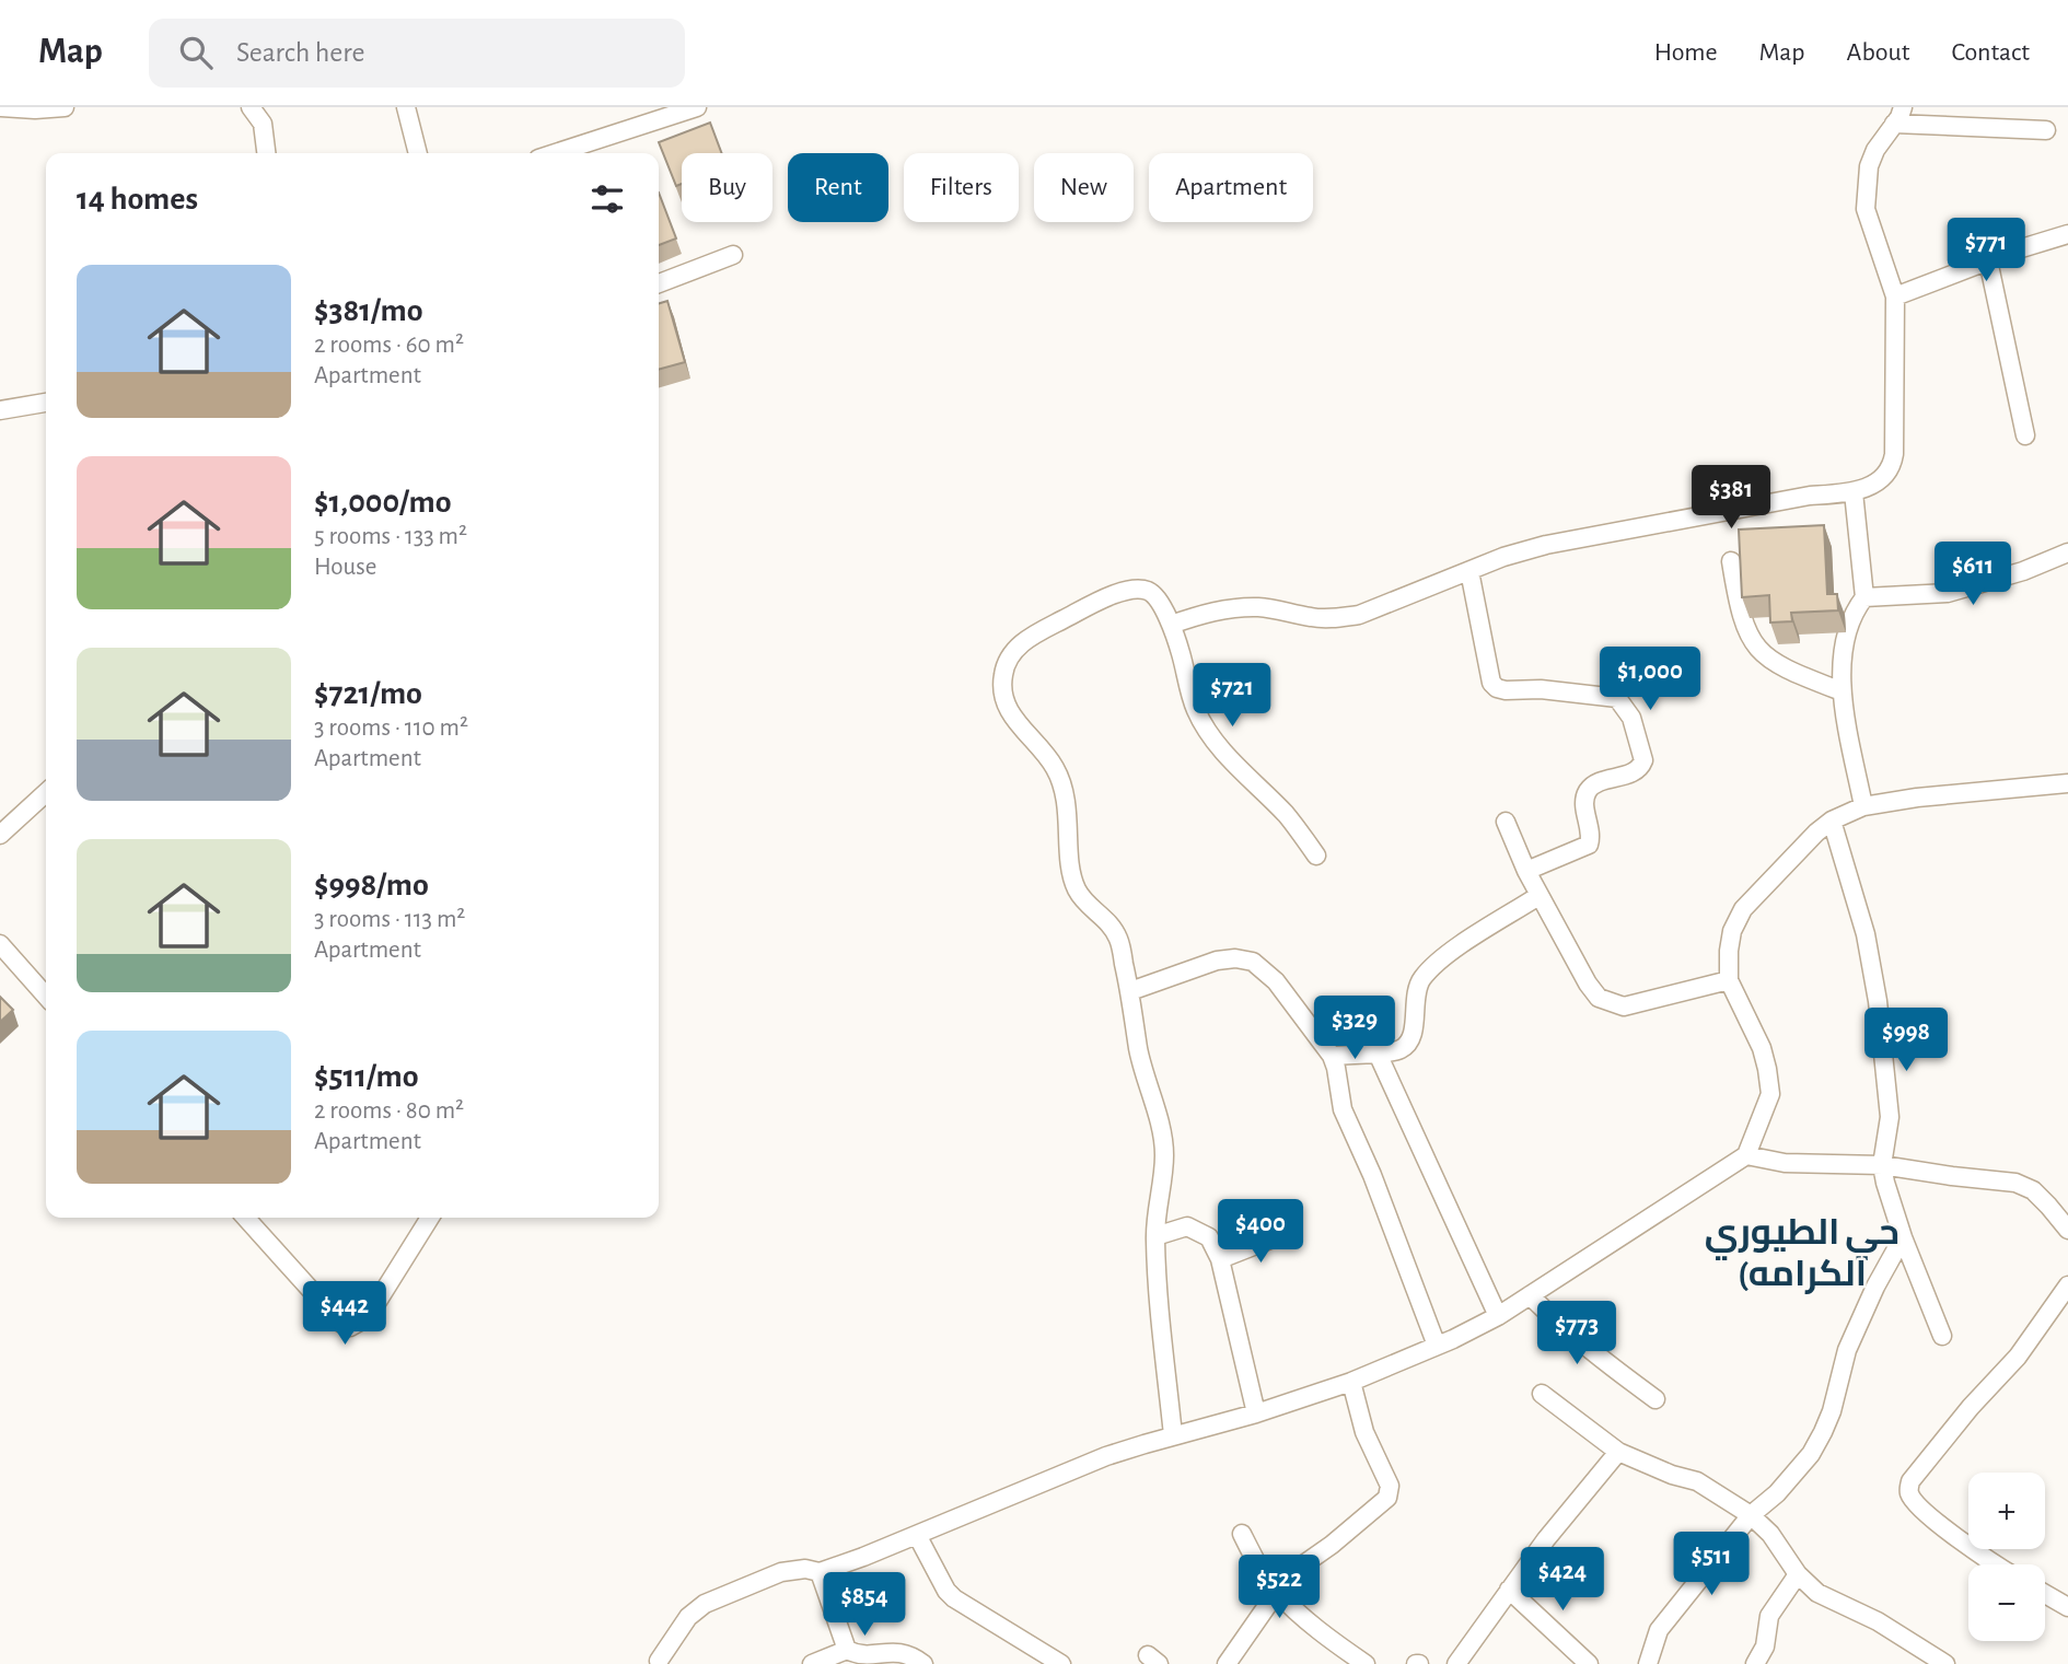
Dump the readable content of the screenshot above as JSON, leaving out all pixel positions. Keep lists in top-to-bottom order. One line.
{"districts":["حي الطيوري (الكرامه"],"page":{"header":"Map","search":"Search here","nav":["Home","Map","About","Contact"],"chip":["Buy","Rent","Filters","New","Apartment"],"heading":"14 homes","price":["$771","$381","$611","$1,000","$721","$329","$998","$400","$442","$773","$511","$424","$522","$854"],"list":[{"name":"$381/mo","note":"2 rooms · 60 m² · Apartment"},{"name":"$1,000/mo","note":"5 rooms · 133 m² · House"},{"name":"$721/mo","note":"3 rooms · 110 m² · Apartment"},{"name":"$998/mo","note":"3 rooms · 113 m² · Apartment"},{"name":"$511/mo","note":"2 rooms · 80 m² · Apartment"}],"map_buttons":["+","−"]}}
